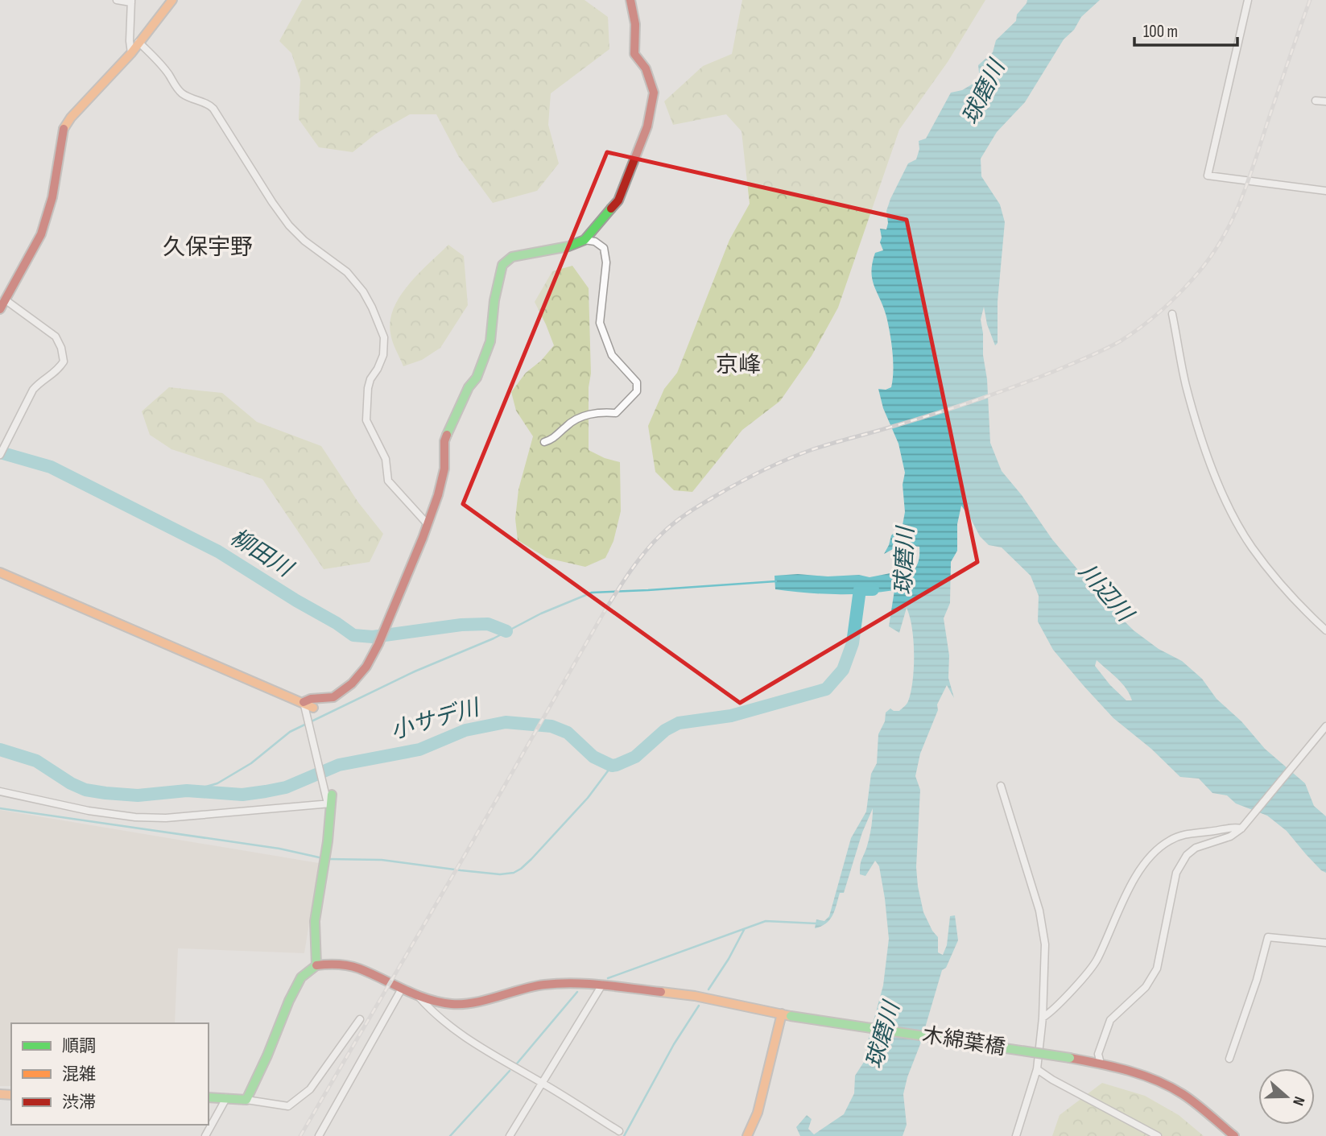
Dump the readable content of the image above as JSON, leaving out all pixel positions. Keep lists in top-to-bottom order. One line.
{"streets":{"street":["木綿葉橋"]},"districts":["久保宇野","京峰"],"water":["球磨川","柳田川","川辺川","小サデ川"],"legend":["順調","混雑","渋滞"],"scale_bar":"100 m","north":"right"}
